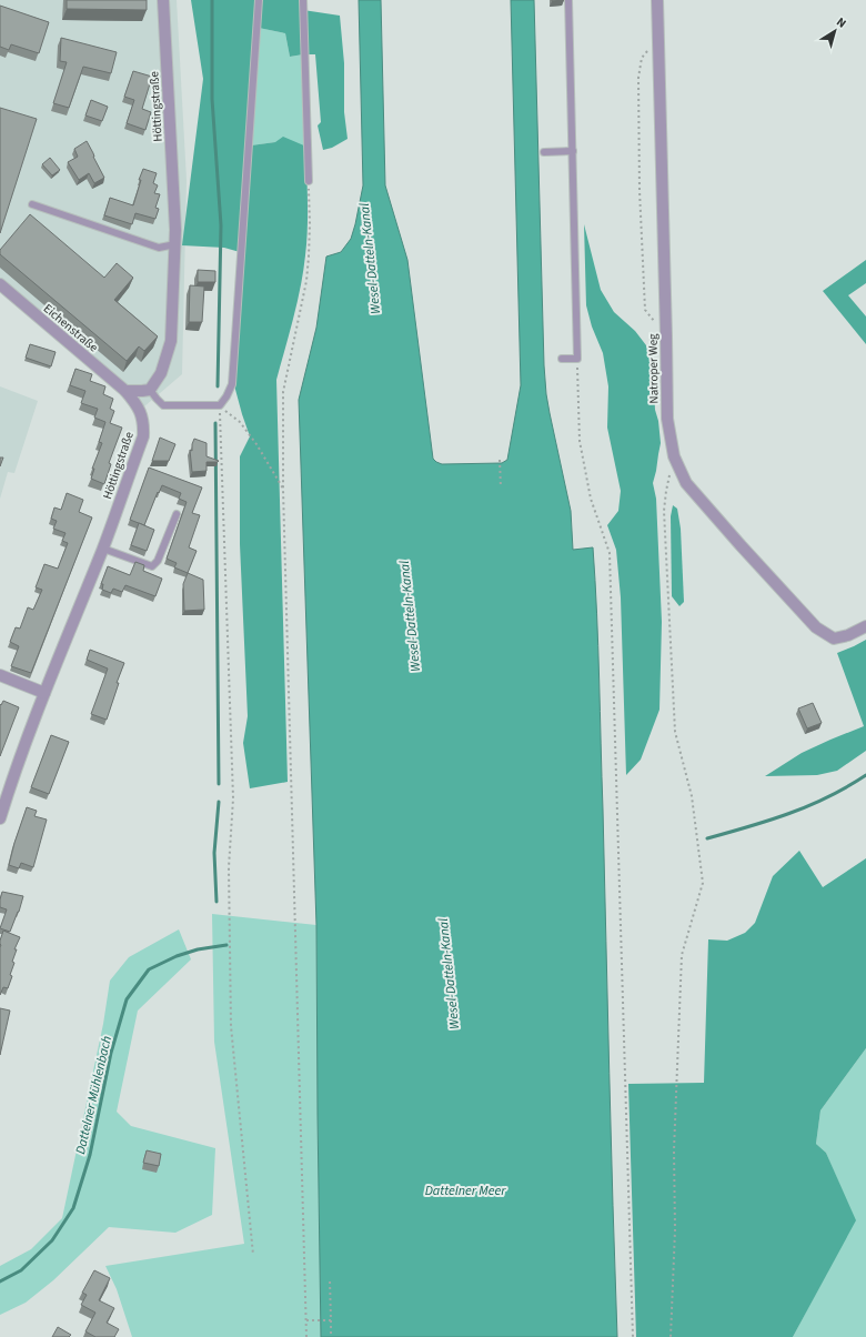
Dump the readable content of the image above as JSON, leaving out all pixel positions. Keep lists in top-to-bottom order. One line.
{"streets":{"street":["Höttingstraße","Eichenstraße","Natroper Weg"]},"crossings":[["Höttingstraße","Eichenstraße"]],"water":["Wesel-Datteln-Kanal","Dattelner Mühlenbach","Dattelner Meer"],"north":"top right"}
